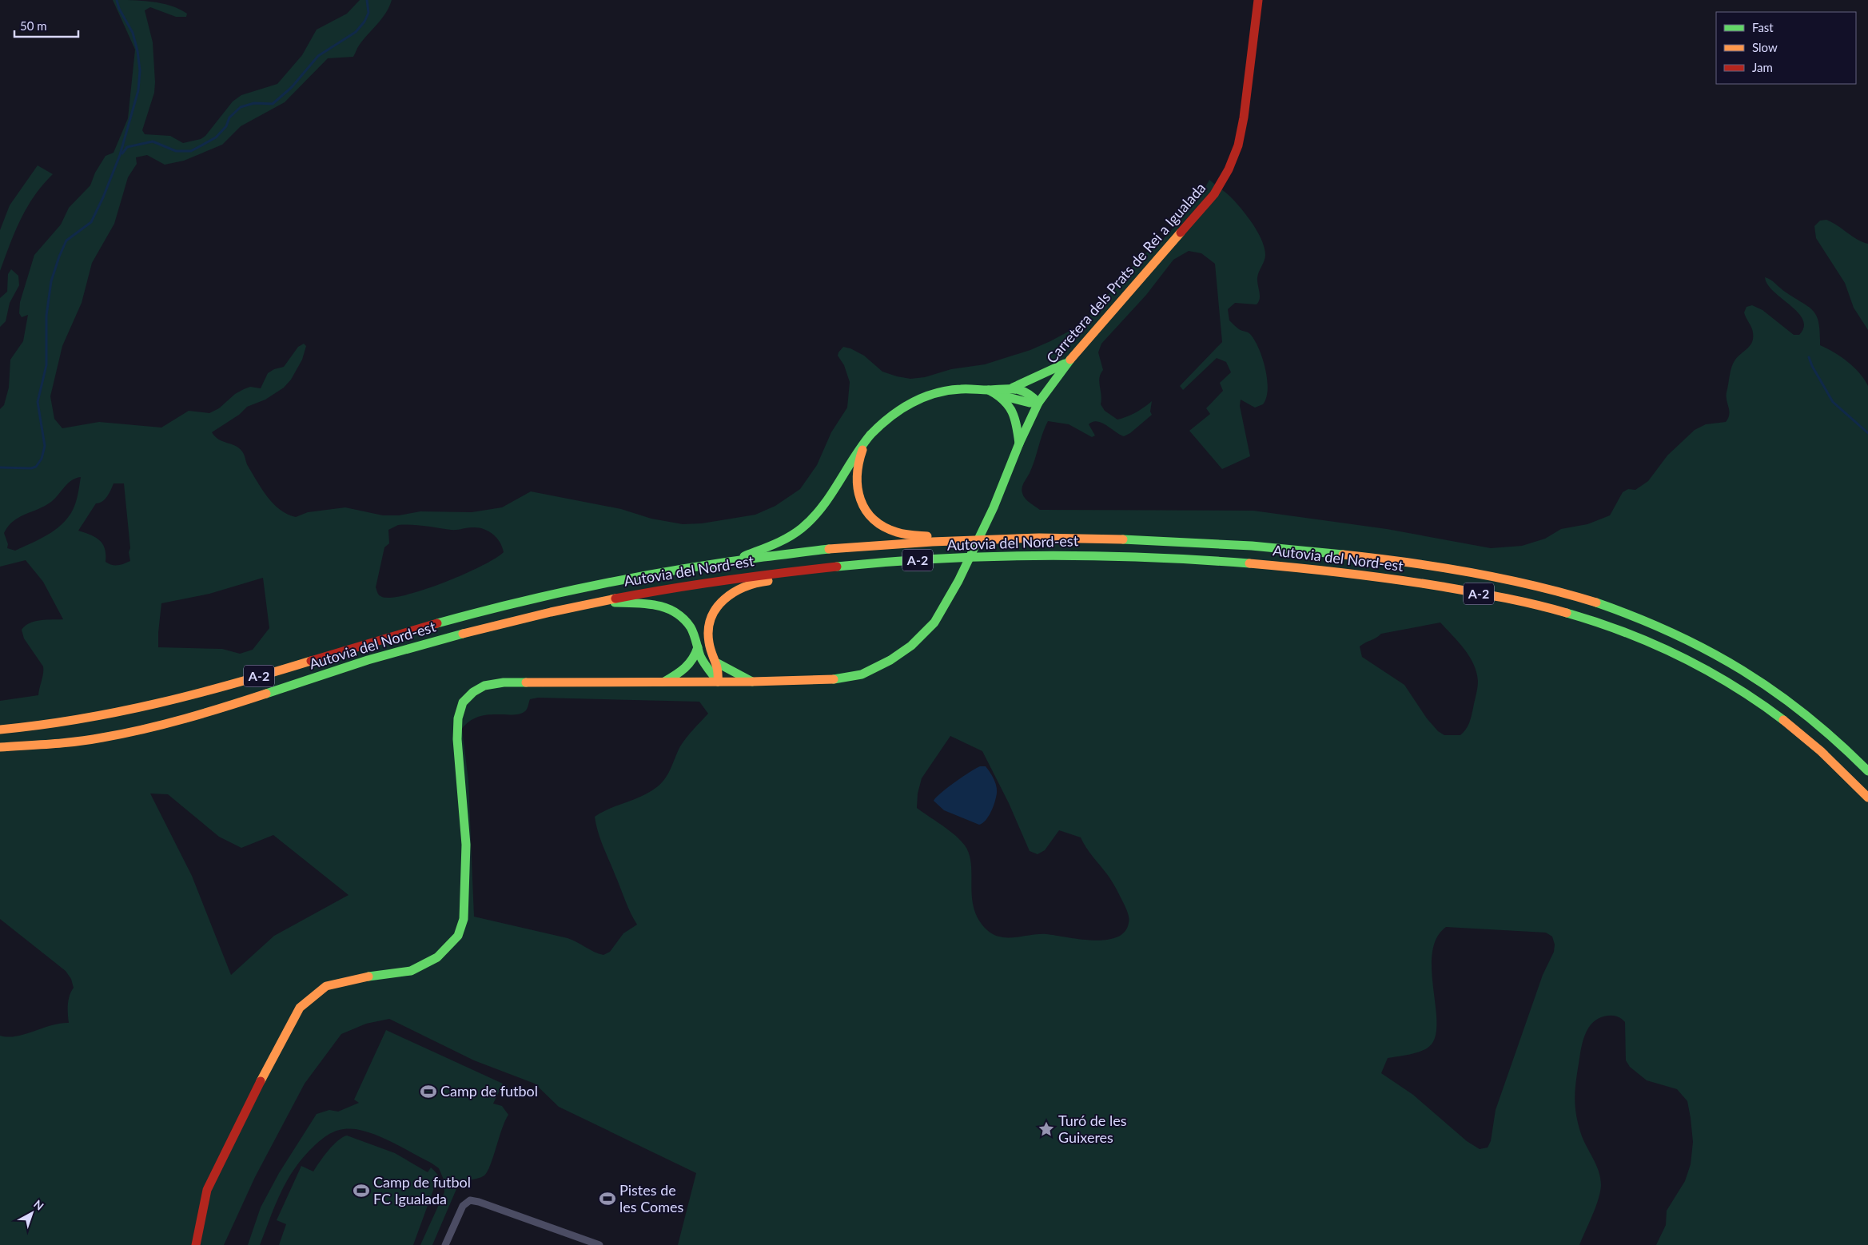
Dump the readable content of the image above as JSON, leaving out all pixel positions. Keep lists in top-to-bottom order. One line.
{"streets":{"main road":["Carretera dels Prats de Rei a Igualada","Autovia del Nord-est","A-2"]},"places":{"sports":["Camp de futbol","Camp de futbol FC Igualada","Pistes de les Comes"],"place":["Turó de les Guixeres"]},"legend":["Fast","Slow","Jam"],"scale_bar":"50 m","north":"top right"}
